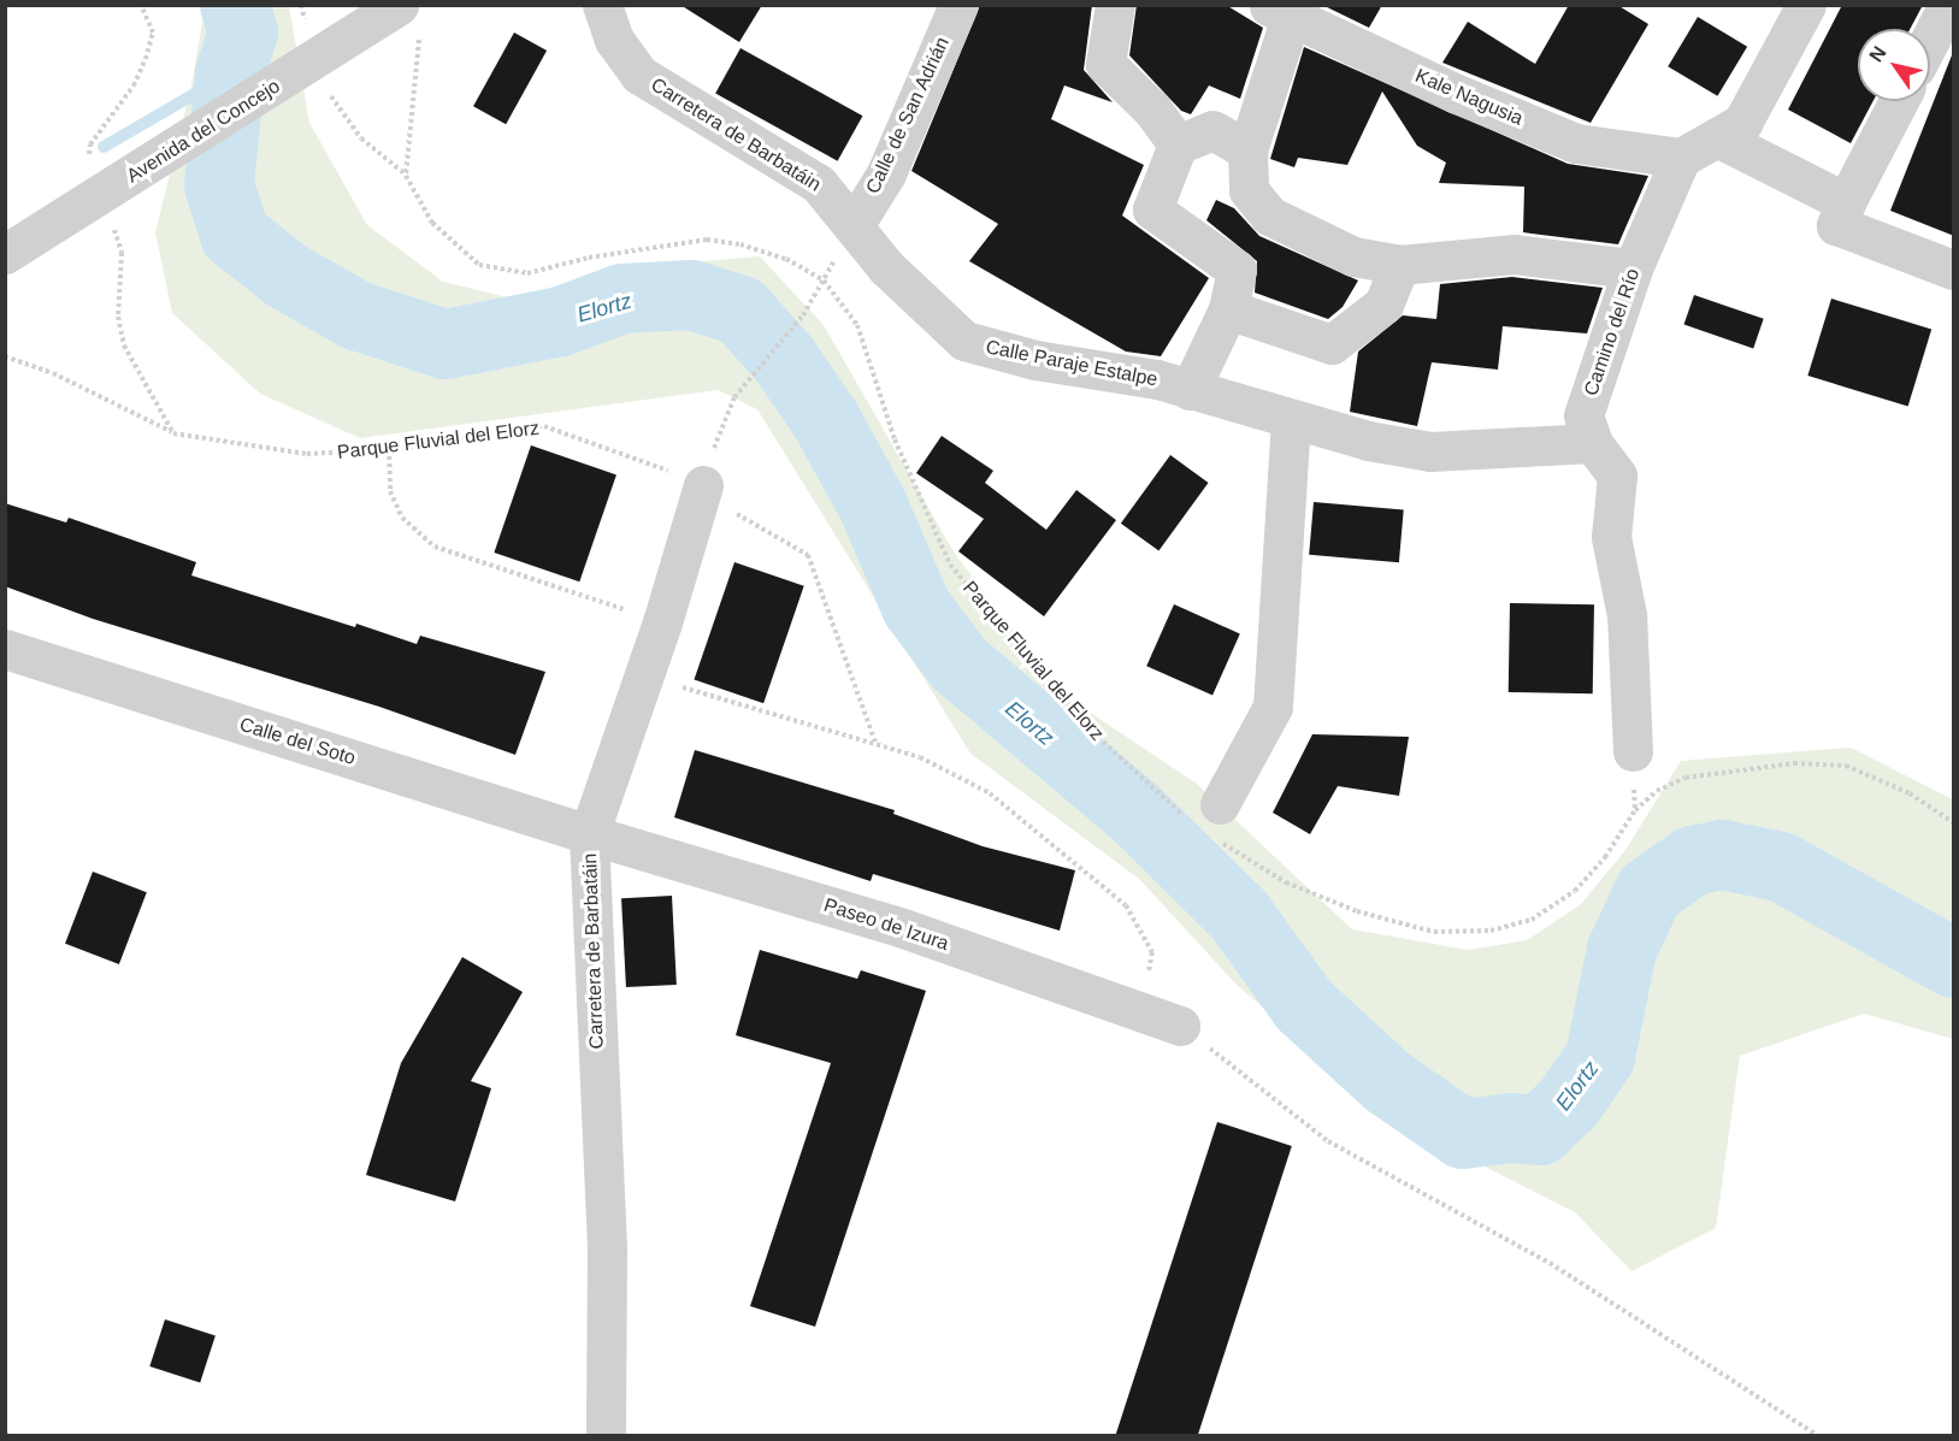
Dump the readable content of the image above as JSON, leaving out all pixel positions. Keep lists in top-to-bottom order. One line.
{"streets":{"street":["Kale Nagusia","Calle de San Adrián","Avenida del Concejo","Carretera de Barbatáin","Camino del Río","Calle Paraje Estalpe","Calle del Soto","Paseo de Izura"],"path":["Parque Fluvial del Elorz"]},"crossings":[["Kale Nagusia","Camino del Río"],["Calle de San Adrián","Carretera de Barbatáin"],["Calle de San Adrián","Calle Paraje Estalpe"],["Carretera de Barbatáin","Calle Paraje Estalpe"],["Carretera de Barbatáin","Parque Fluvial del Elorz"],["Carretera de Barbatáin","Calle del Soto"],["Carretera de Barbatáin","Paseo de Izura"],["Camino del Río","Calle Paraje Estalpe"],["Calle del Soto","Paseo de Izura"]],"water":["Elortz"],"north":"top left"}
